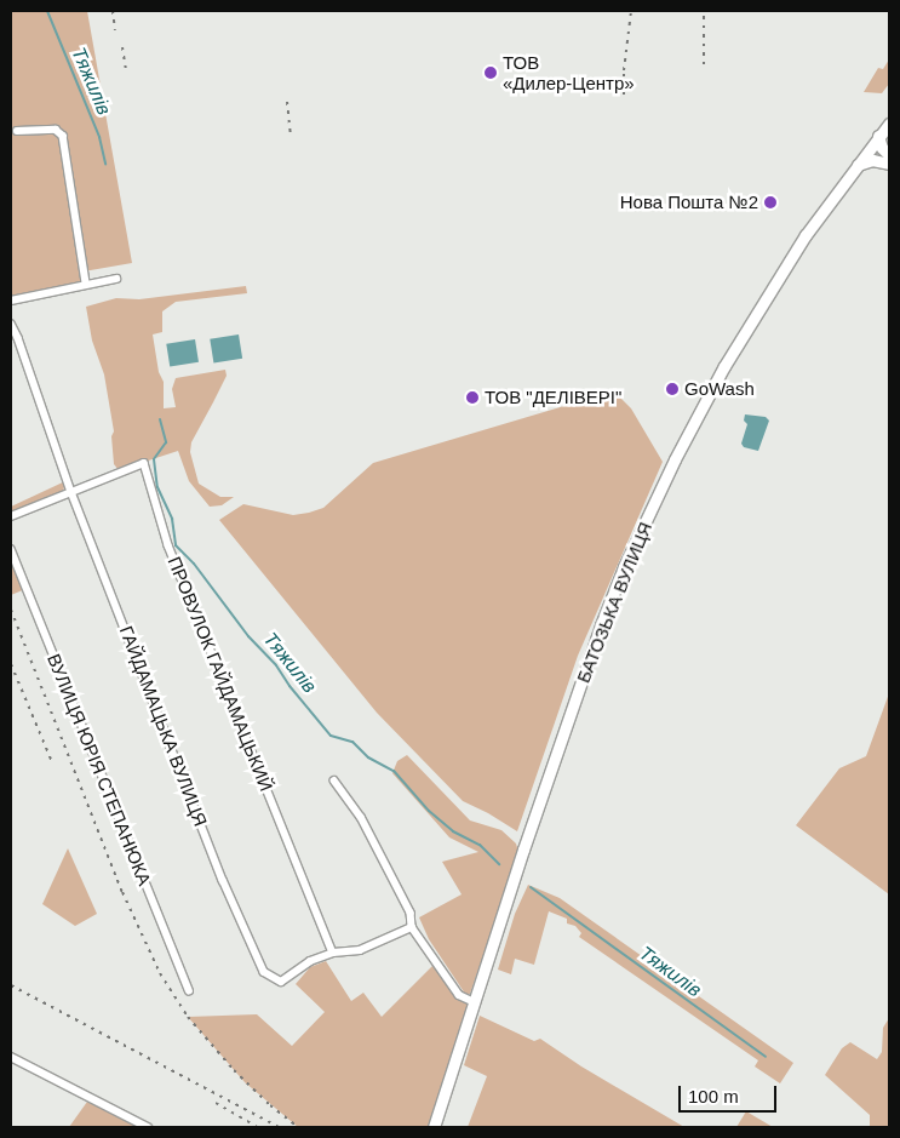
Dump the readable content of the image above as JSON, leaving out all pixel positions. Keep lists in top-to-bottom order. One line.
{"streets":{"street":["БАТОЗЬКА ВУЛИЦЯ","ПРОВУЛОК ГАЙДАМАЦЬКИЙ","ГАЙДАМАЦЬКА ВУЛИЦЯ","ВУЛИЦЯ ЮРІЯ СТЕПАНЮКА"]},"crossings":[["ПРОВУЛОК ГАЙДАМАЦЬКИЙ","ГАЙДАМАЦЬКА ВУЛИЦЯ"]],"water":["Тяжилів"],"places":["ТОВ «Дилер-Центр»","Нова Пошта №2","GoWash","ТОВ \"ДЕЛІВЕРІ\""],"scale_bar":"100 m"}
